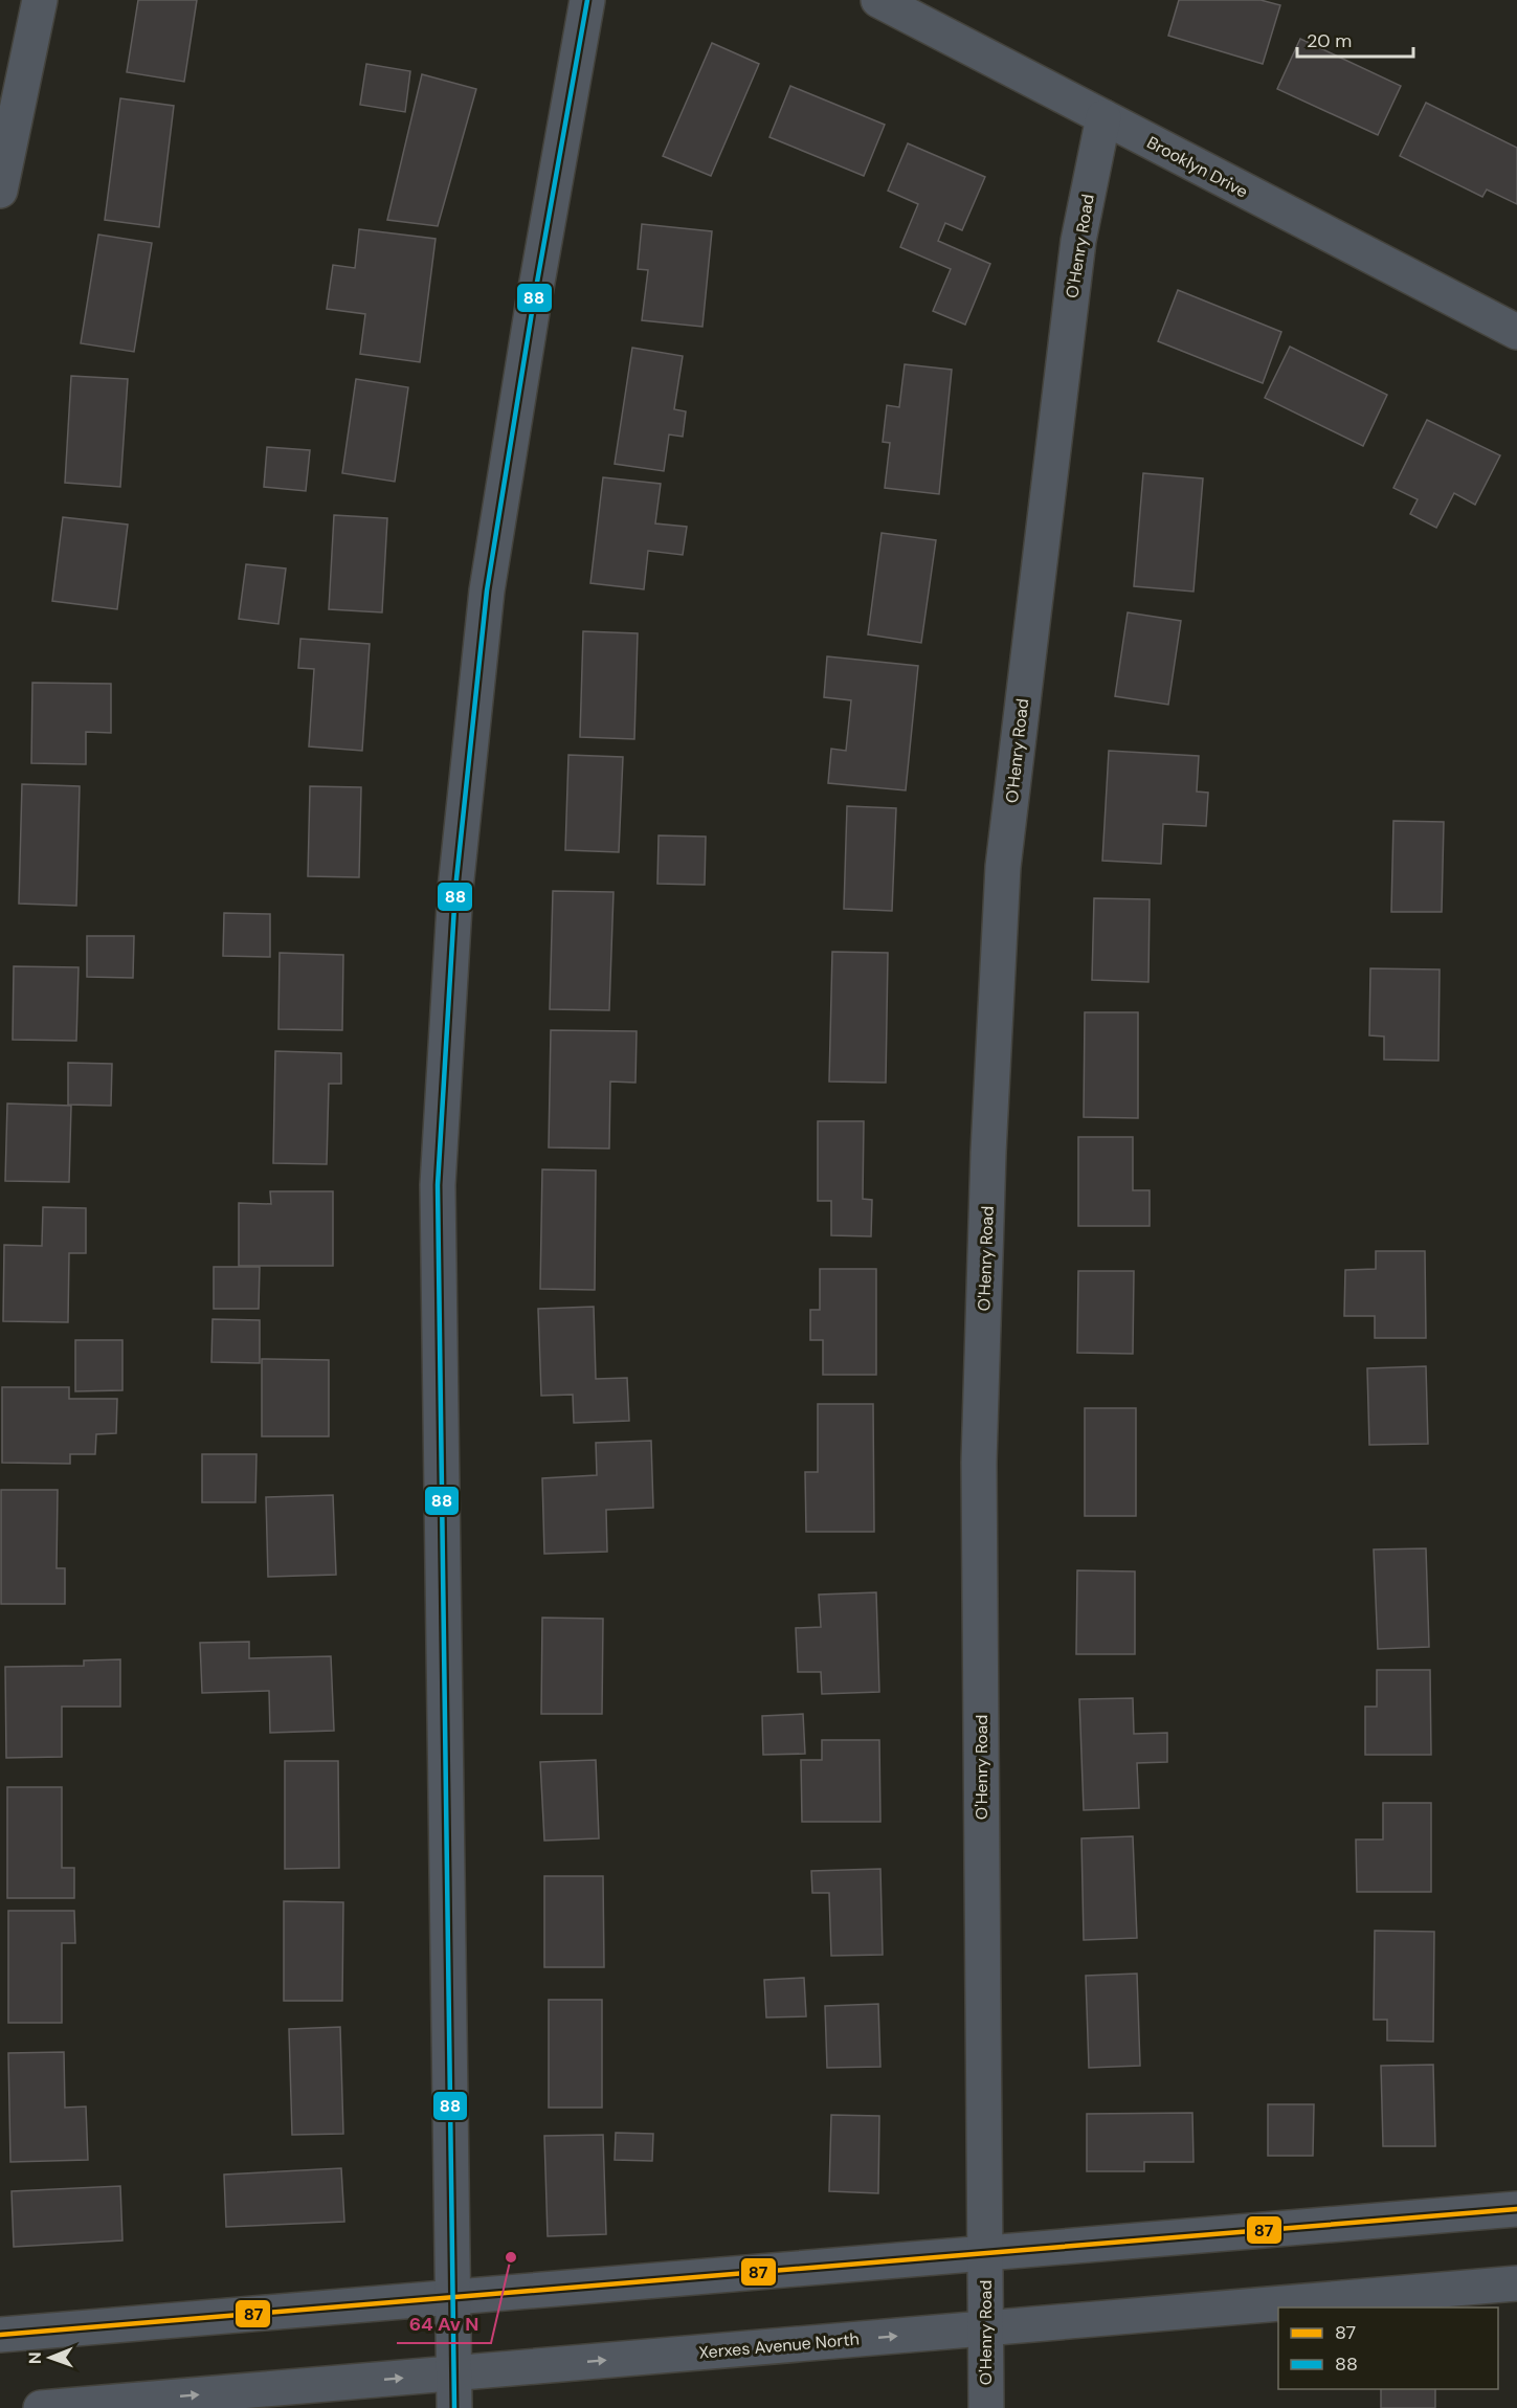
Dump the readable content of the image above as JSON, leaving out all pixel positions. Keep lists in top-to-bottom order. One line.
{"streets":{"street":["Brooklyn Drive","O'Henry Road","Xerxes Avenue North"]},"crossings":[["Brooklyn Drive","O'Henry Road"],["O'Henry Road","Xerxes Avenue North"]],"places":["64 Av N"],"lines":["transit line 88","transit line 87"],"legend":["87","88"],"scale_bar":"20 m","north":"left"}
